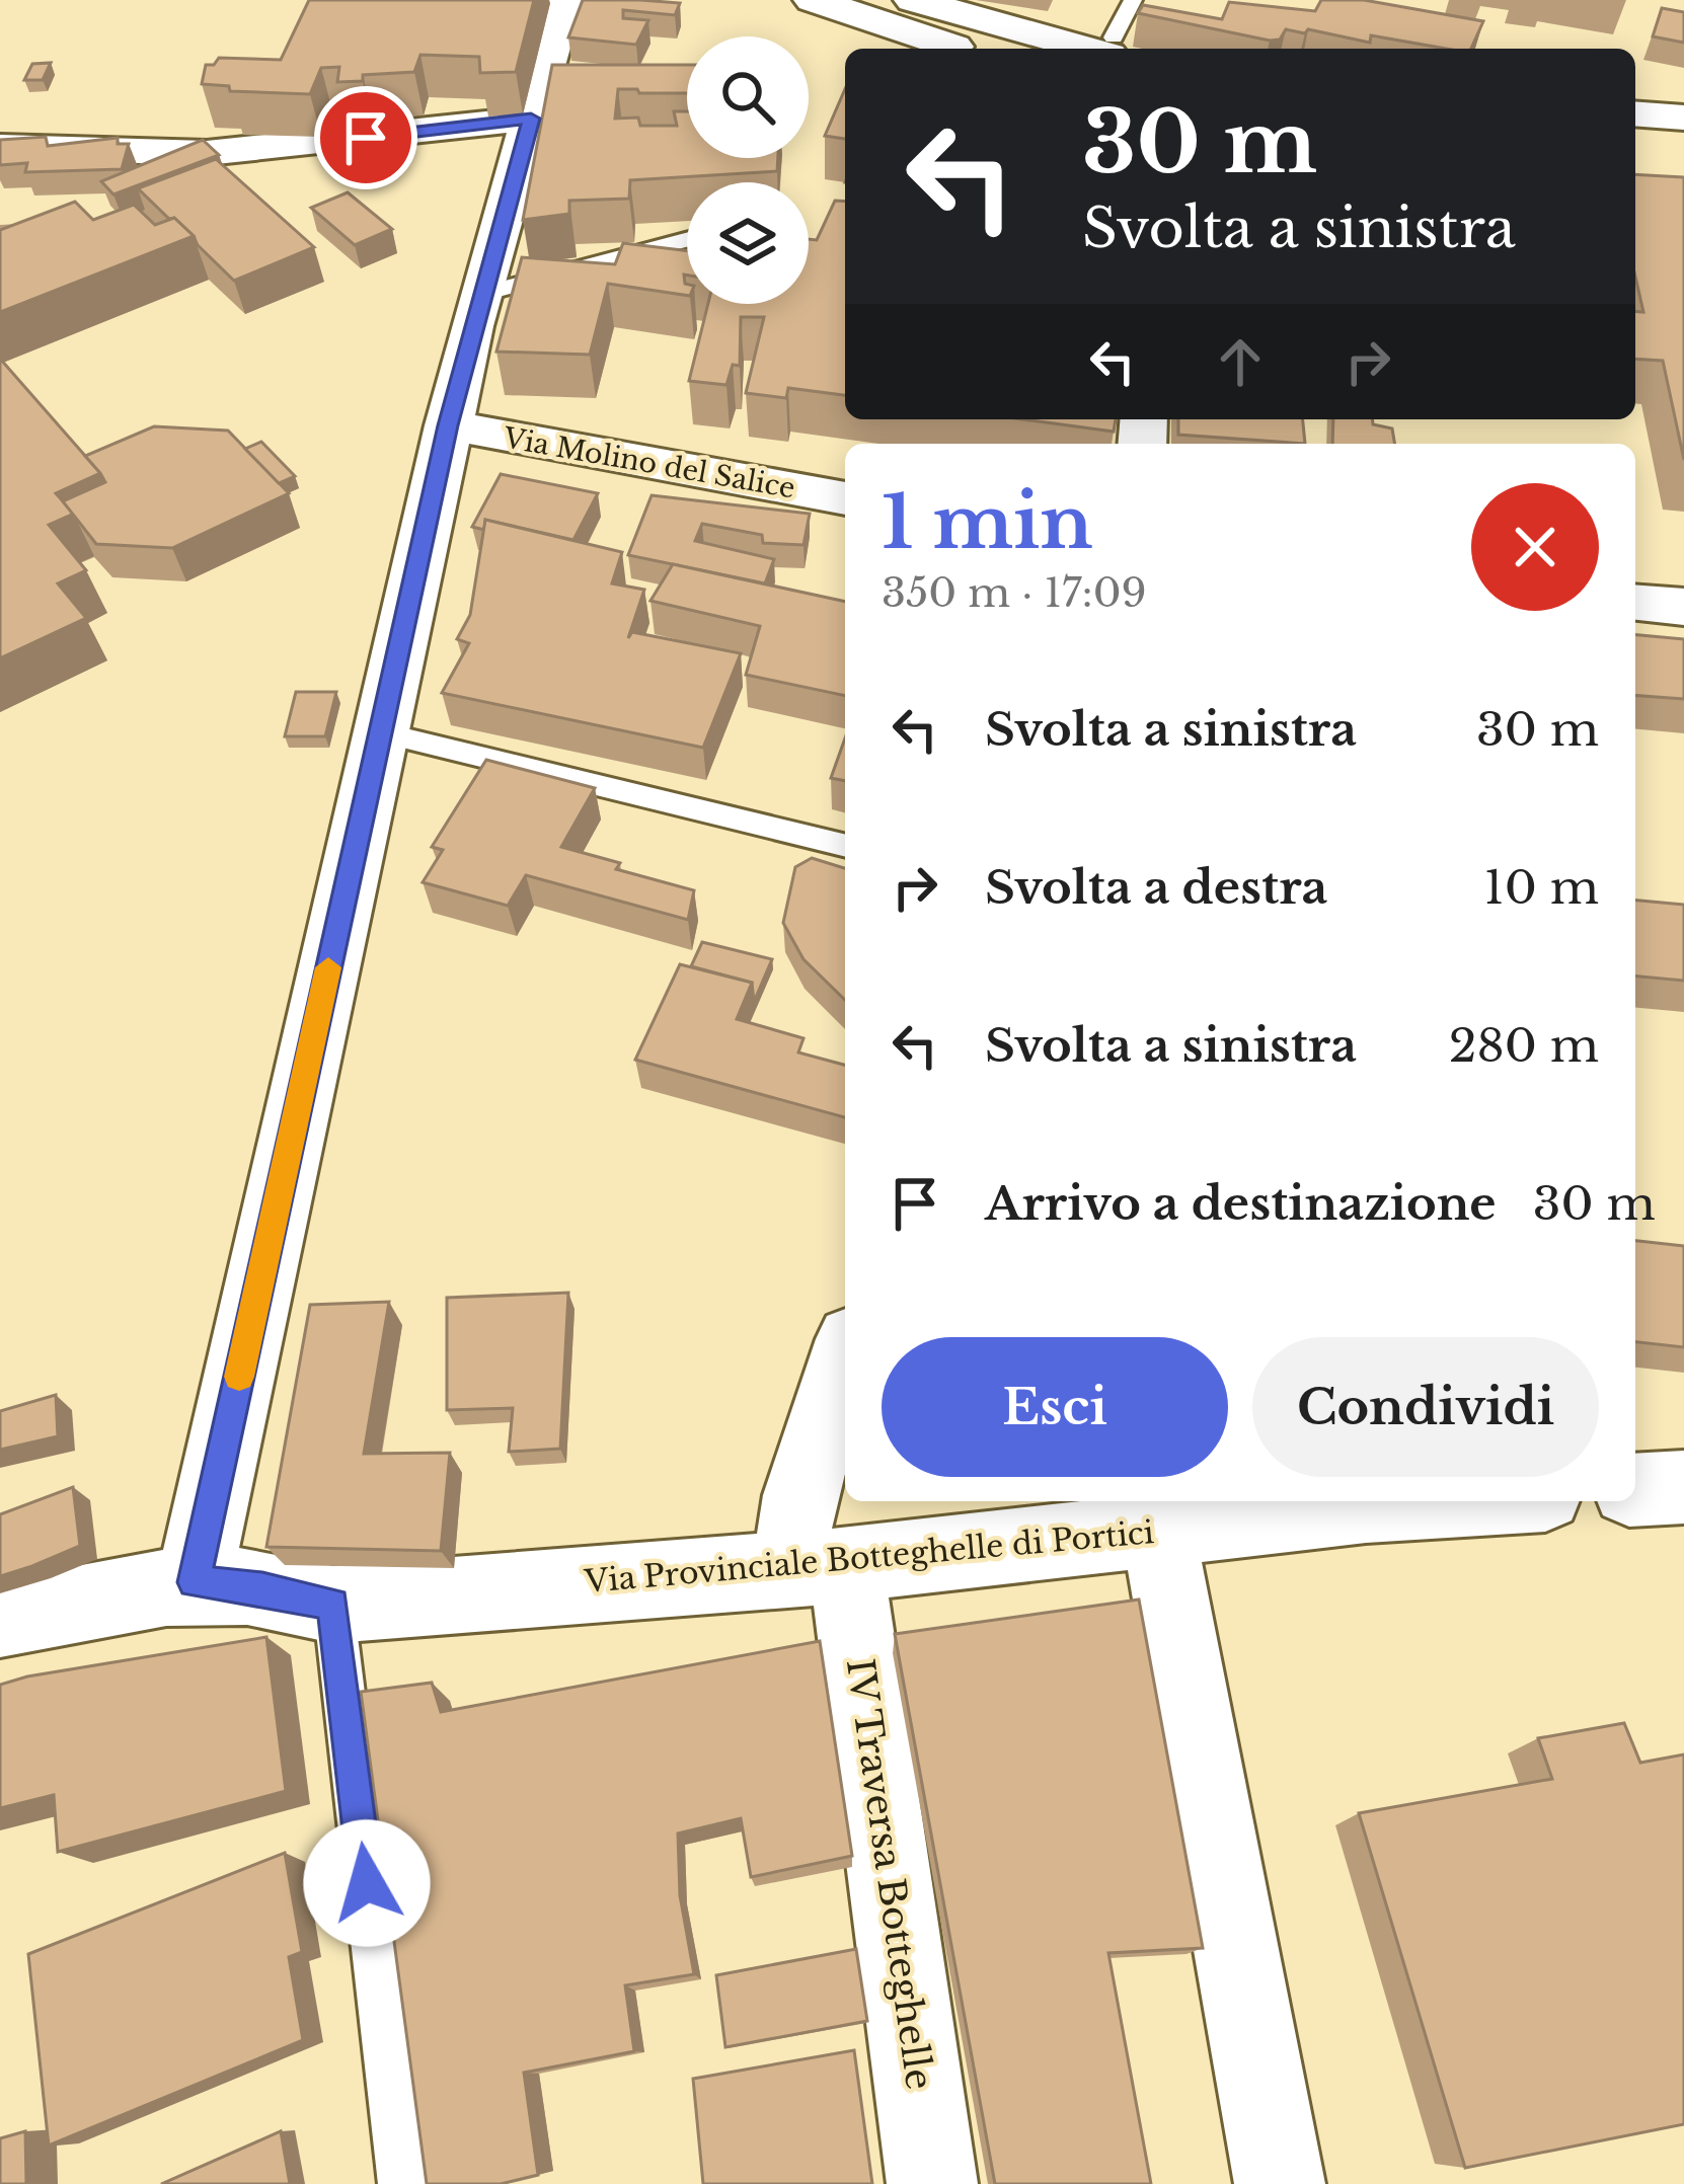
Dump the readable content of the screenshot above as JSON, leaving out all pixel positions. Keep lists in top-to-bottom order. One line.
{"streets":{"street":["Via Molino del Salice","Via Provinciale Botteghelle di Portici","IV Traversa Botteghelle"]},"crossings":[["Via Provinciale Botteghelle di Portici","IV Traversa Botteghelle"]],"page":{"turn":["30 m","Svolta a sinistra"],"heading":["1 min","350 m · 17:09"],"list":[{"name":"Svolta a sinistra","value":"30 m"},{"name":"Svolta a destra","value":"10 m"},{"name":"Svolta a sinistra","value":"280 m"},{"name":"Arrivo a destinazione","value":"30 m"}],"buttons":["Esci","Condividi"]}}
